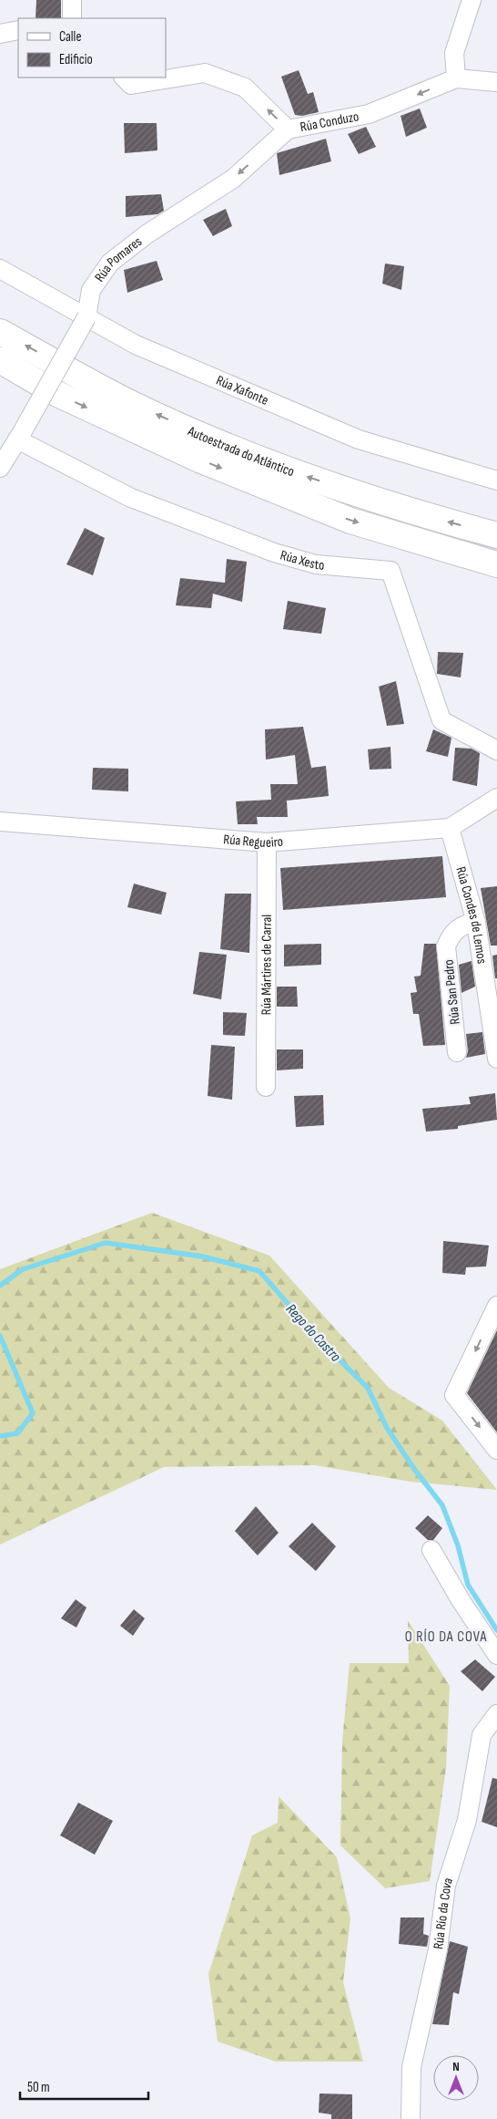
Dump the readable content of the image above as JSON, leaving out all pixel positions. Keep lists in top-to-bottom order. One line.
{"streets":{"highway":["Autoestrada do Atlántico"],"street":["Rúa Conduzo","Rúa Pomares","Rúa Xafonte","Rúa Xesto","Rúa Regueiro","Rúa Condes de Lemos","Rúa Mártires de Carral","Rúa San Pedro","Rúa Río da Cova"]},"crossings":[["Rúa Conduzo","Rúa Pomares"],["Rúa Pomares","Rúa Xafonte"],["Rúa Pomares","Rúa Xesto"],["Rúa Regueiro","Rúa Condes de Lemos"],["Rúa Regueiro","Rúa Mártires de Carral"],["Rúa Condes de Lemos","Rúa San Pedro"]],"one_way":["Rúa Conduzo","Rúa Pomares"],"districts":["O RÍO DA COVA"],"water":["Rego do Castro"],"legend":["Calle","Edificio"],"scale_bar":"50 m","north":"top"}
